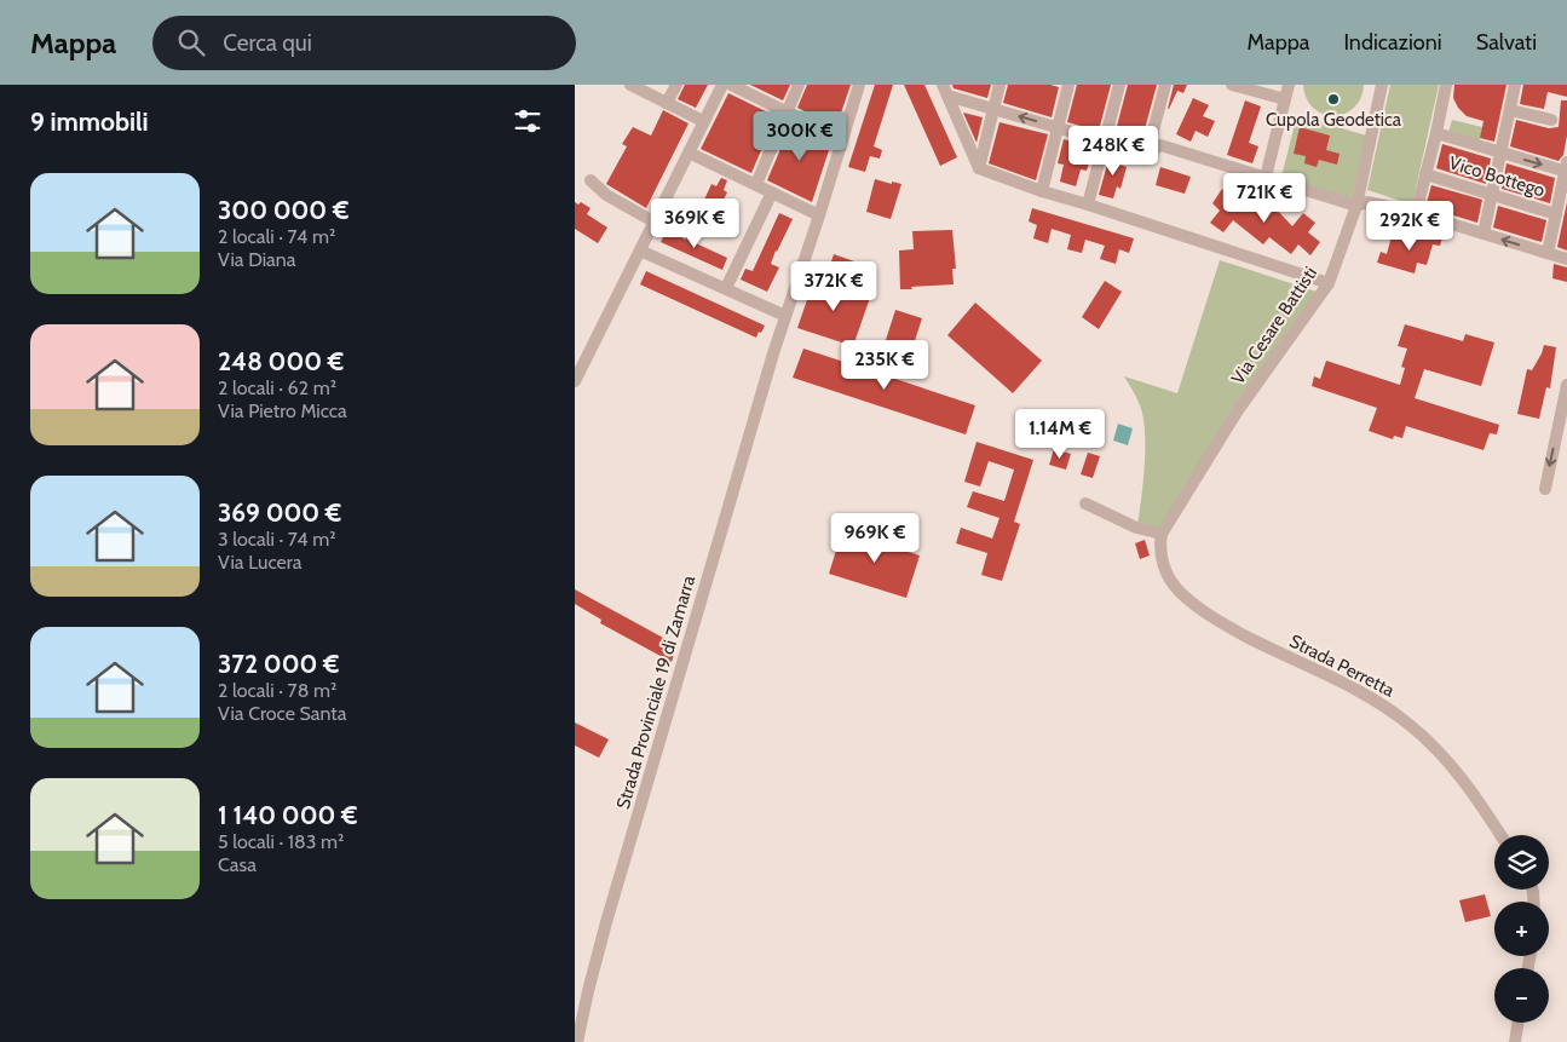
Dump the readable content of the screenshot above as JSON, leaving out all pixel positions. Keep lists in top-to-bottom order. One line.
{"streets":{"street":["Vico Bottego","Via Cesare Battisti","Strada Perretta","Strada Provinciale 19 di Zamarra"]},"crossings":[["Via Cesare Battisti","Strada Perretta"]],"places":["Cupola Geodetica"],"page":{"header":"Mappa","search":"Cerca qui","nav":["Mappa","Indicazioni","Salvati"],"heading":"9 immobili","price":["300K €","248K €","721K €","369K €","292K €","372K €","235K €","1.14M €","969K €"],"list":[{"name":"300 000 €","note":"2 locali · 74 m² · Via Diana"},{"name":"248 000 €","note":"2 locali · 62 m² · Via Pietro Micca"},{"name":"369 000 €","note":"3 locali · 74 m² · Via Lucera"},{"name":"372 000 €","note":"2 locali · 78 m² · Via Croce Santa"},{"name":"1 140 000 €","note":"5 locali · 183 m² · Casa"}],"map_buttons":["+","−"]}}
